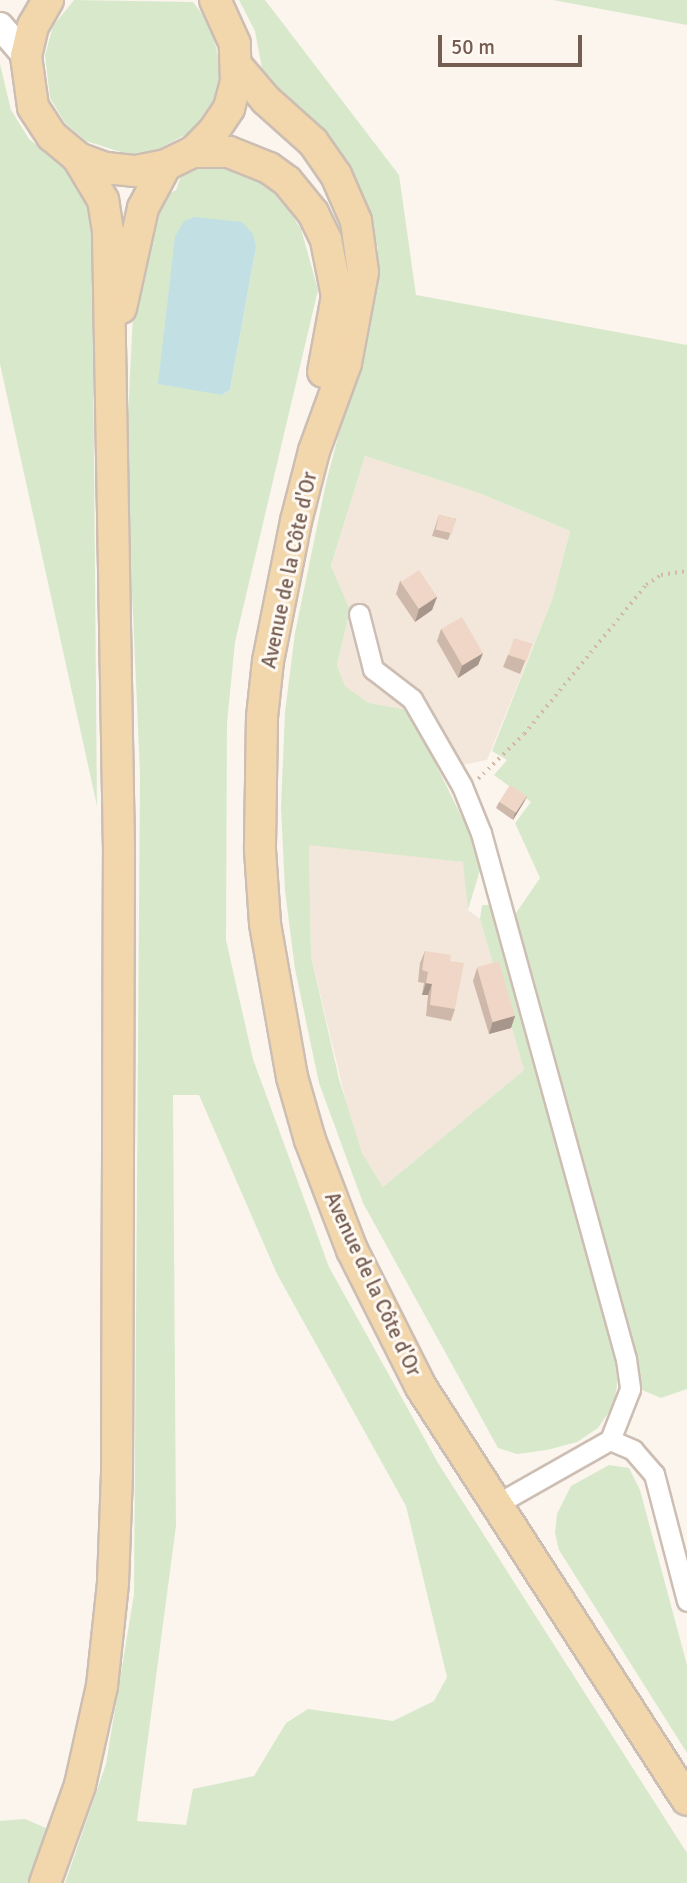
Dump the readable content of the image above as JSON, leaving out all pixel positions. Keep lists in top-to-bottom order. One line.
{"streets":{"main road":["Avenue de la Côte d'Or"]},"scale_bar":"50 m"}
